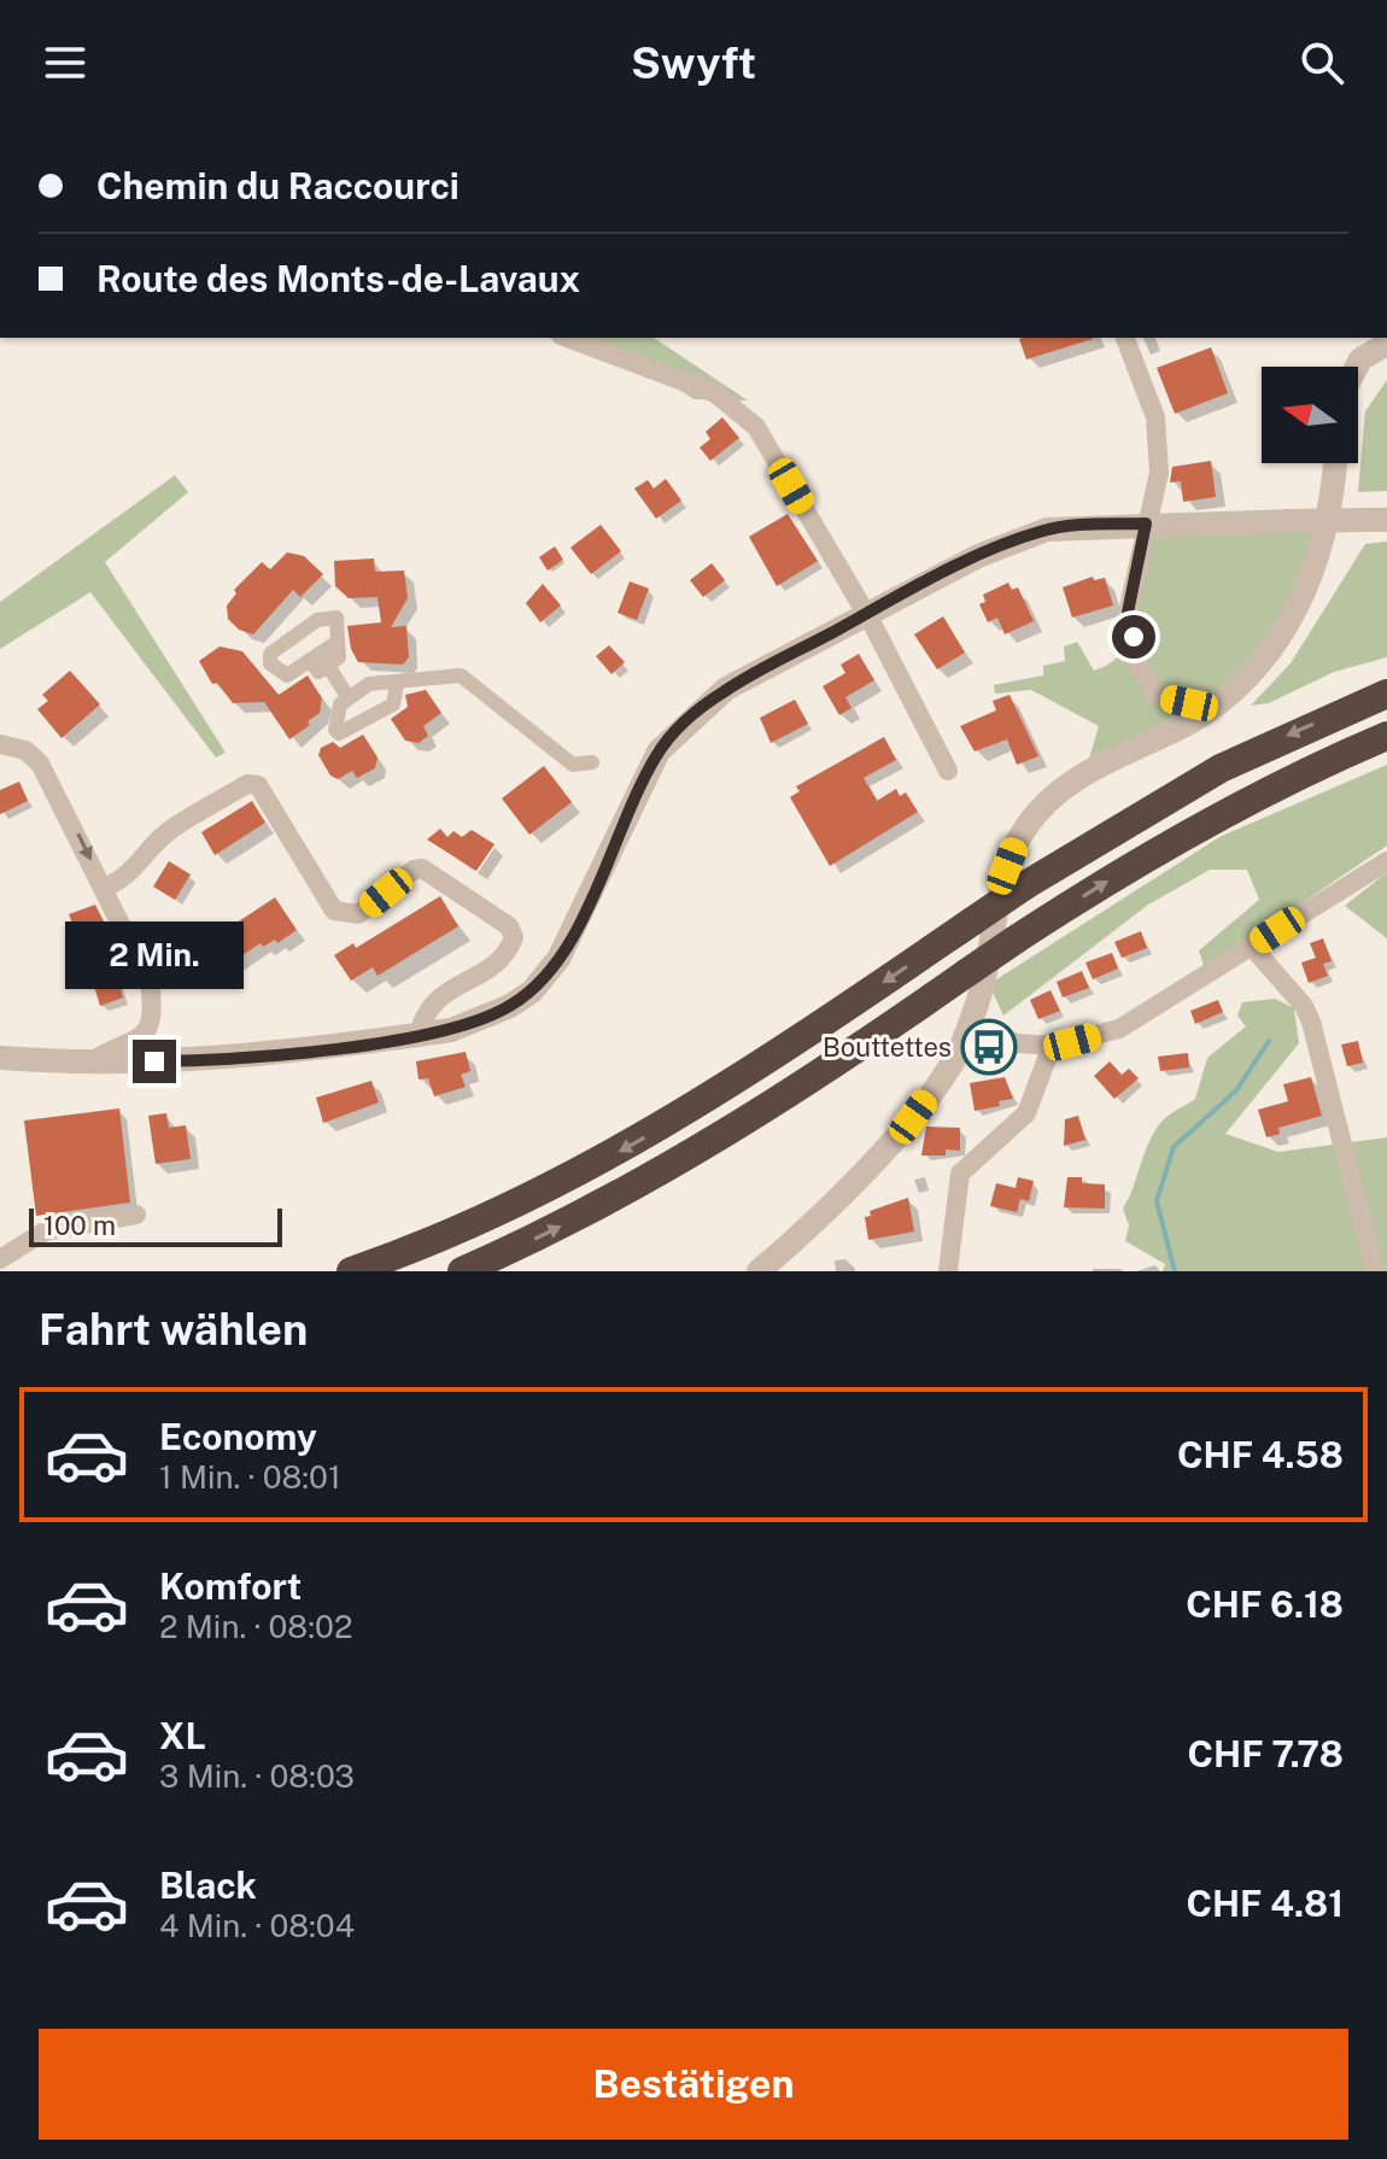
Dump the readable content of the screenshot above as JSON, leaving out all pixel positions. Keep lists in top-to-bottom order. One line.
{"places":{"bus stop":["Bouttettes"]},"scale_bar":"100 m","north":"left","page":{"header":"Swyft","banner":["Chemin du Raccourci","Route des Monts-de-Lavaux"],"bubble":"2 Min.","scale":"100 m","heading":"Fahrt wählen","list":[{"name":"Economy","note":"1 Min. · 08:01","value":"CHF 4.58"},{"name":"Komfort","note":"2 Min. · 08:02","value":"CHF 6.18"},{"name":"XL","note":"3 Min. · 08:03","value":"CHF 7.78"},{"name":"Black","note":"4 Min. · 08:04","value":"CHF 4.81"}],"buttons":"Bestätigen"}}
